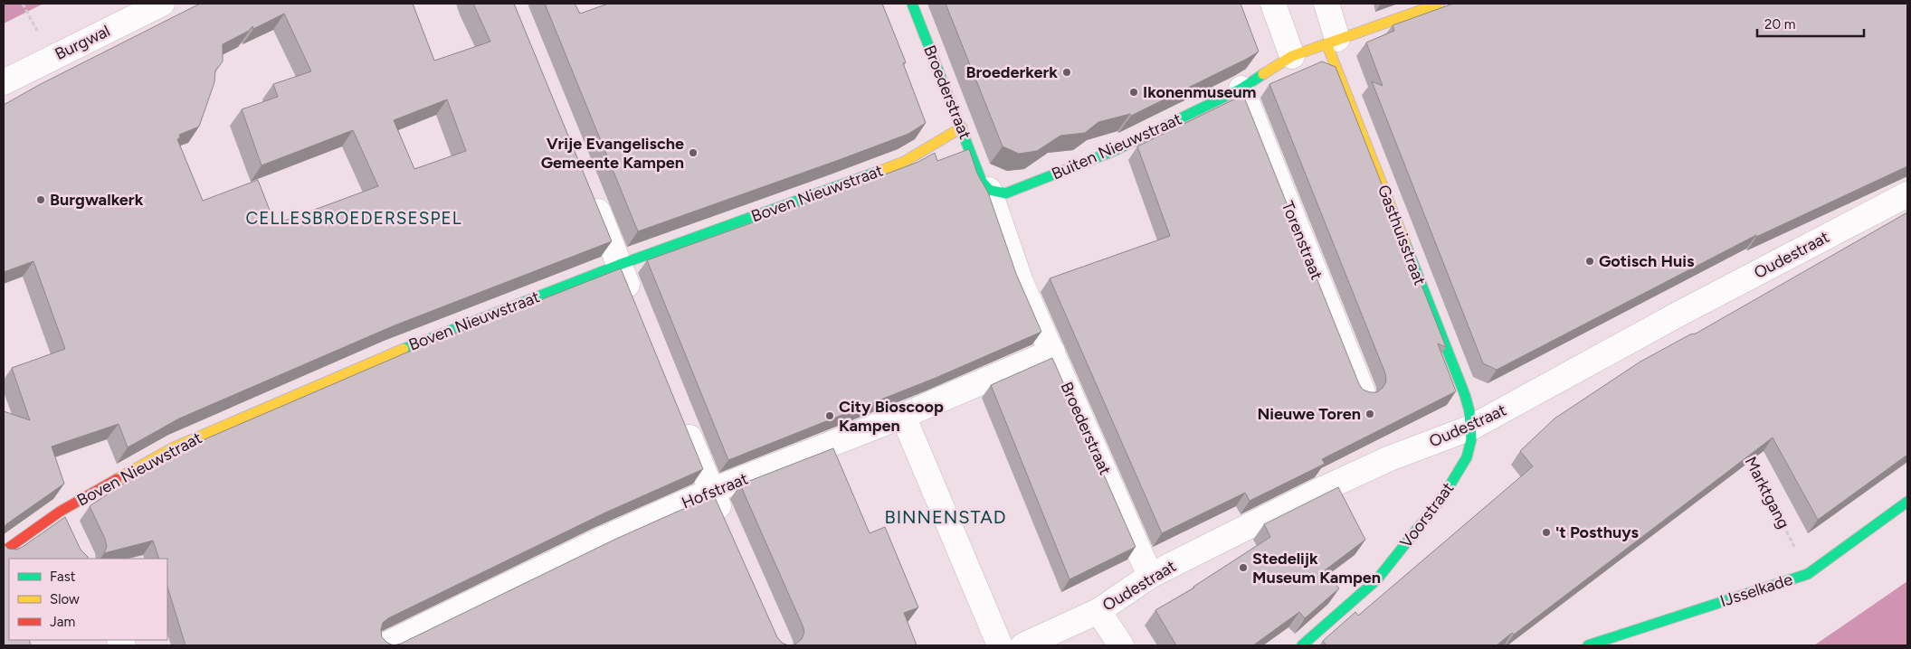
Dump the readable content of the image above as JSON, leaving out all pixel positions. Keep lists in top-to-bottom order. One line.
{"streets":{"street":["Burgwal","Broederstraat","Buiten Nieuwstraat","Boven Nieuwstraat","Gasthuisstraat","Torenstraat","Oudestraat","Hofstraat","Voorstraat","IJsselkade"],"path":["Marktgang"]},"crossings":[["Broederstraat","Buiten Nieuwstraat"],["Broederstraat","Boven Nieuwstraat"],["Broederstraat","Oudestraat"],["Broederstraat","Hofstraat"],["Buiten Nieuwstraat","Gasthuisstraat"],["Buiten Nieuwstraat","Torenstraat"],["Gasthuisstraat","Oudestraat"],["Gasthuisstraat","Voorstraat"],["Oudestraat","Voorstraat"],["Marktgang","IJsselkade"]],"districts":["CELLESBROEDERSESPEL","BINNENSTAD"],"places":["Broederkerk","Ikonenmuseum","Vrije Evangelische Gemeente Kampen","Burgwalkerk","Gotisch Huis","Nieuwe Toren","City Bioscoop Kampen","'t Posthuys","Stedelijk Museum Kampen"],"legend":["Fast","Slow","Jam"],"scale_bar":"20 m"}
